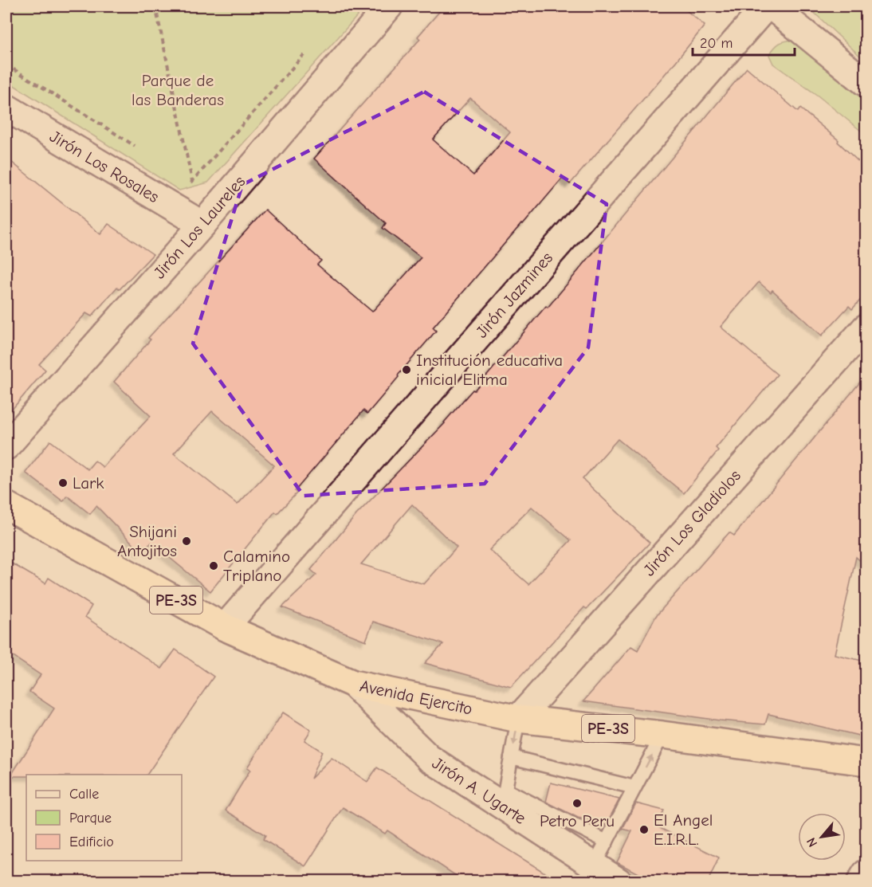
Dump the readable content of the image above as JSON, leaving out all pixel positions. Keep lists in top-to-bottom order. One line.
{"streets":{"highway":["PE-3S","Avenida Ejercito"],"street":["Jirón Los Rosales","Jirón Los Laureles","Jirón Jazmines","Jirón Los Gladiolos","Jirón A. Ugarte"]},"crossings":[["Jirón Los Rosales","Jirón Los Laureles"],["Jirón Jazmines","Avenida Ejercito"],["Jirón Los Gladiolos","Avenida Ejercito"],["Avenida Ejercito","Jirón A. Ugarte"]],"parks":["Parque de las Banderas"],"places":["Institución educativa inicial Elitma","Lark","Shijani Antojitos","Calamino Triplano","Petro Peru","El Angel E.I.R.L."],"legend":["Calle","Parque","Edificio"],"scale_bar":"20 m","north":"bottom left"}
